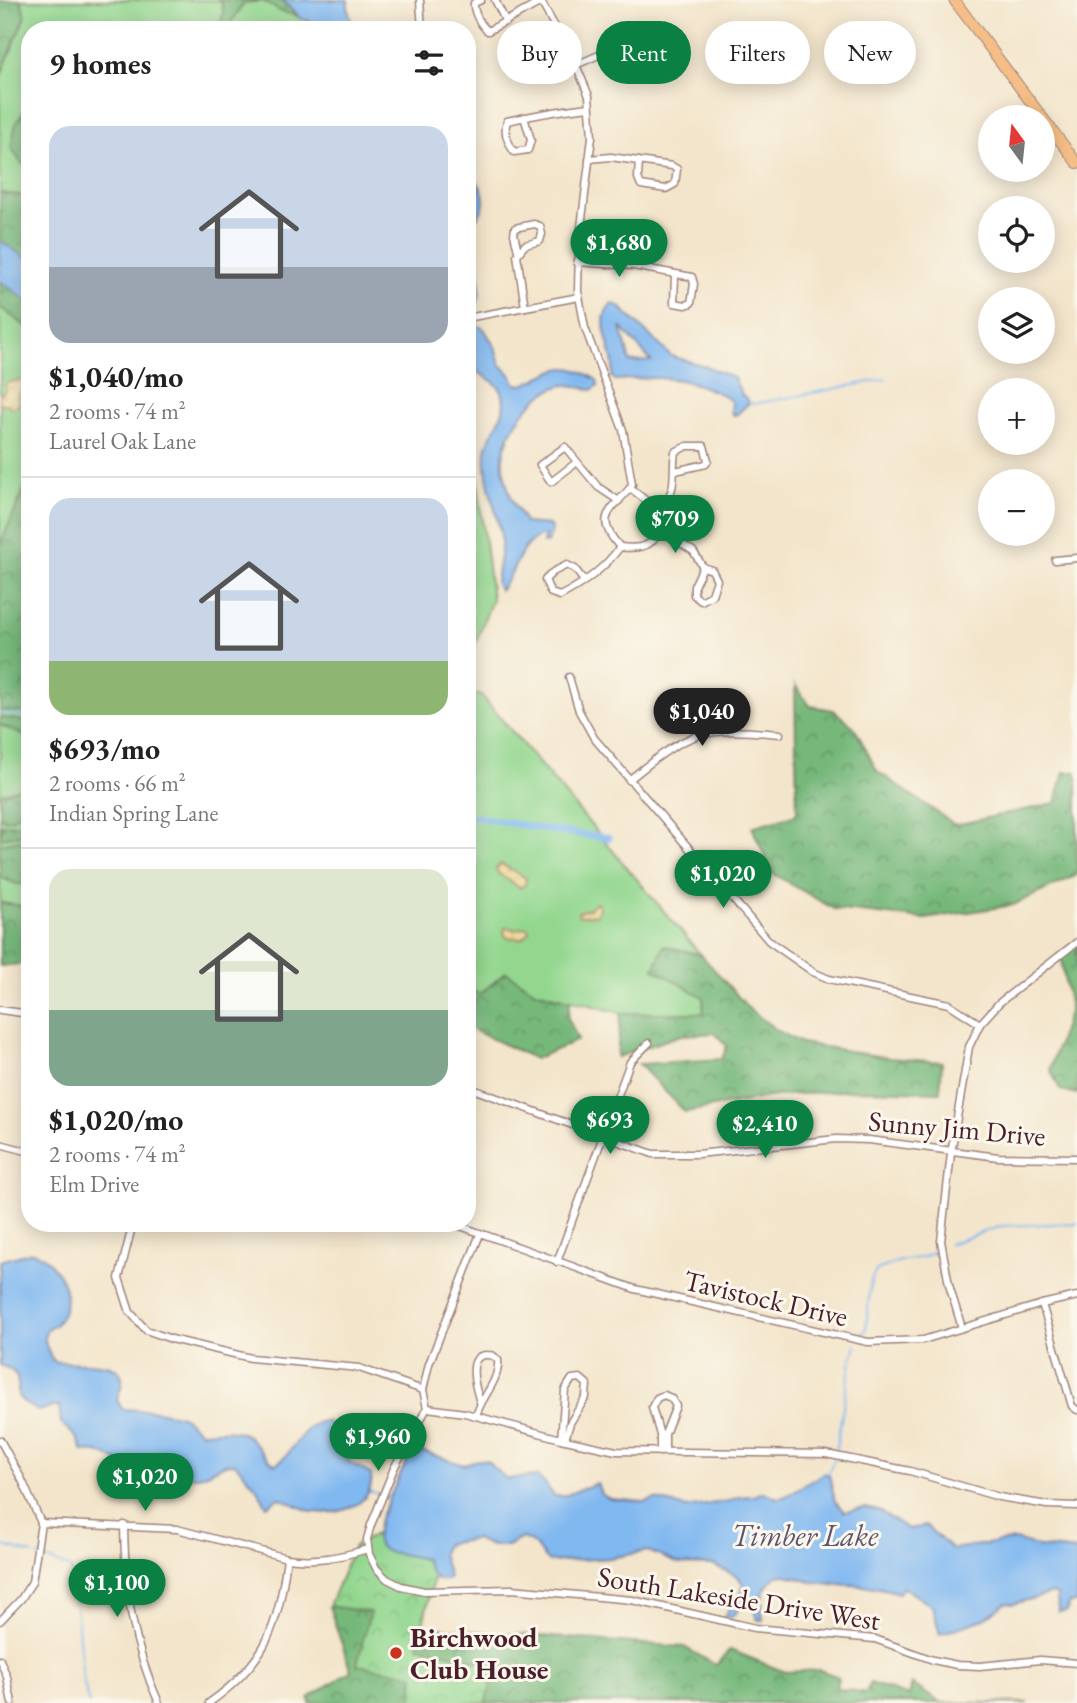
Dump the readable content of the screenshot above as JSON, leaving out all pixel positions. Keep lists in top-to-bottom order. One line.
{"streets":{"street":["Sunny Jim Drive","Tavistock Drive","South Lakeside Drive West"]},"water":["Timber Lake"],"places":["Birchwood Club House"],"north":"top","page":{"chip":["Buy","Rent","Filters","New"],"heading":"9 homes","map_buttons":["+","−"],"list":[{"name":"$1,040/mo","note":"2 rooms · 74 m² · Laurel Oak Lane"},{"name":"$693/mo","note":"2 rooms · 66 m² · Indian Spring Lane"},{"name":"$1,020/mo","note":"2 rooms · 74 m² · Elm Drive"}],"price":["$1,680","$709","$1,040","$1,020","$693","$2,410","$1,960","$1,020","$1,100"]}}
